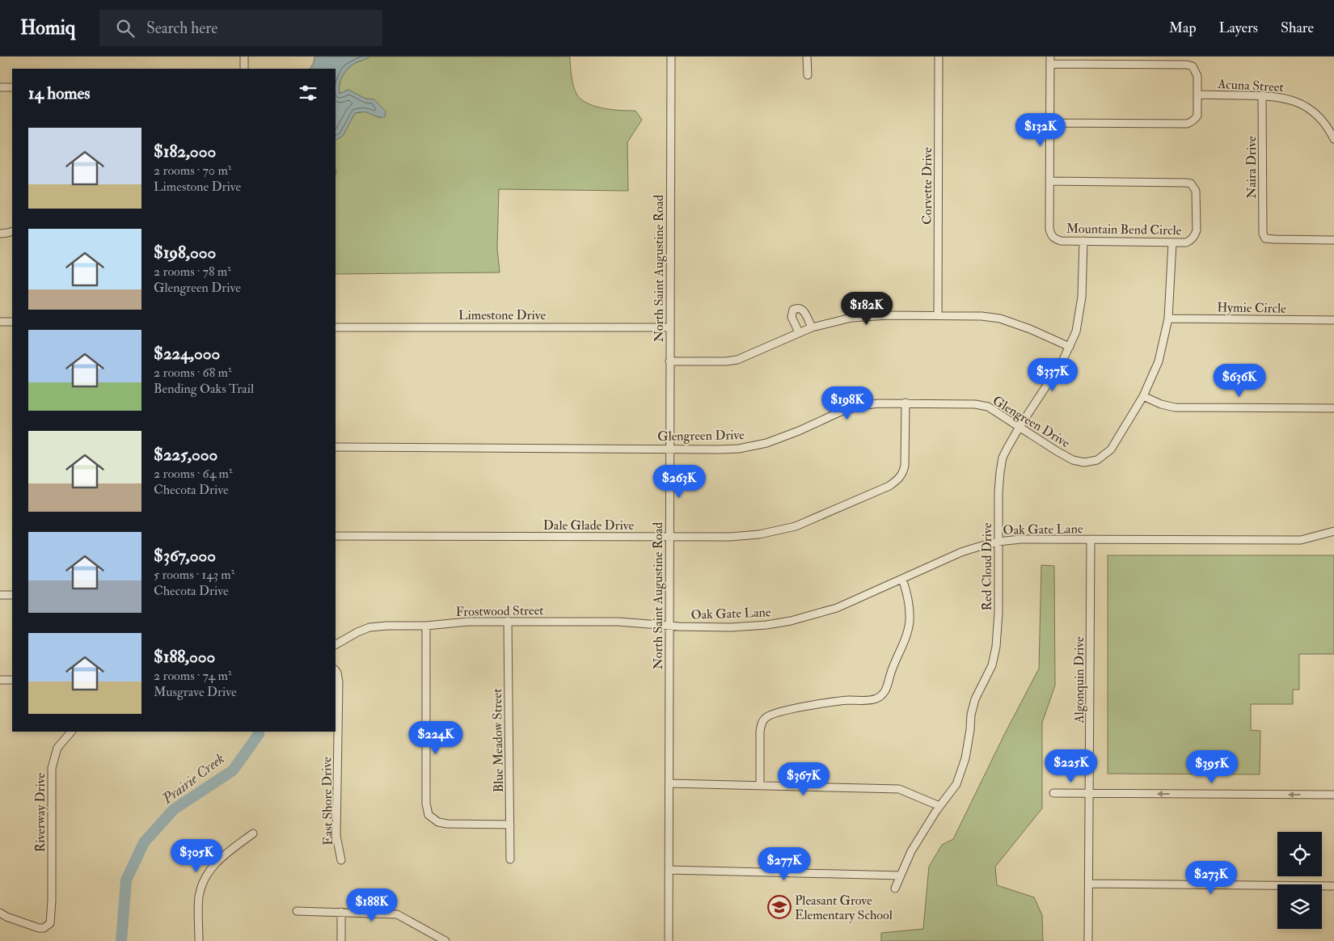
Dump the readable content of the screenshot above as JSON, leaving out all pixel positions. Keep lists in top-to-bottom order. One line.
{"streets":{"street":["Acuna Street","Naira Drive","Corvette Drive","Mountain Bend Circle","North Saint Augustine Road","Hymie Circle","Limestone Drive","Glengreen Drive","Dale Glade Drive","Oak Gate Lane","Red Cloud Drive","Frostwood Street","Algonquin Drive","Blue Meadow Street","East Shore Drive","Riverway Drive"]},"crossings":[["Acuna Street","Naira Drive"],["Mountain Bend Circle","Glengreen Drive"],["Mountain Bend Circle","Red Cloud Drive"],["North Saint Augustine Road","Limestone Drive"],["North Saint Augustine Road","Glengreen Drive"],["North Saint Augustine Road","Dale Glade Drive"],["North Saint Augustine Road","Oak Gate Lane"],["North Saint Augustine Road","Frostwood Street"],["Hymie Circle","Glengreen Drive"],["Glengreen Drive","Dale Glade Drive"],["Glengreen Drive","Red Cloud Drive"],["Oak Gate Lane","Red Cloud Drive"],["Oak Gate Lane","Frostwood Street"],["Oak Gate Lane","Algonquin Drive"],["Frostwood Street","Blue Meadow Street"]],"water":["Prairie Creek"],"places":{"school or university":["Pleasant Grove Elementary School"]},"page":{"header":"Homiq","search":"Search here","nav":["Map","Layers","Share"],"heading":"14 homes","price":["$132K","$182K","$337K","$636K","$198K","$263K","$224K","$225K","$395K","$367K","$305K","$277K","$273K","$188K"],"list":[{"name":"$182,000","note":"2 rooms · 70 m² · Limestone Drive"},{"name":"$198,000","note":"2 rooms · 78 m² · Glengreen Drive"},{"name":"$224,000","note":"2 rooms · 68 m² · Bending Oaks Trail"},{"name":"$225,000","note":"2 rooms · 64 m² · Checota Drive"},{"name":"$367,000","note":"5 rooms · 143 m² · Checota Drive"},{"name":"$188,000","note":"2 rooms · 74 m² · Musgrave Drive"}]}}
